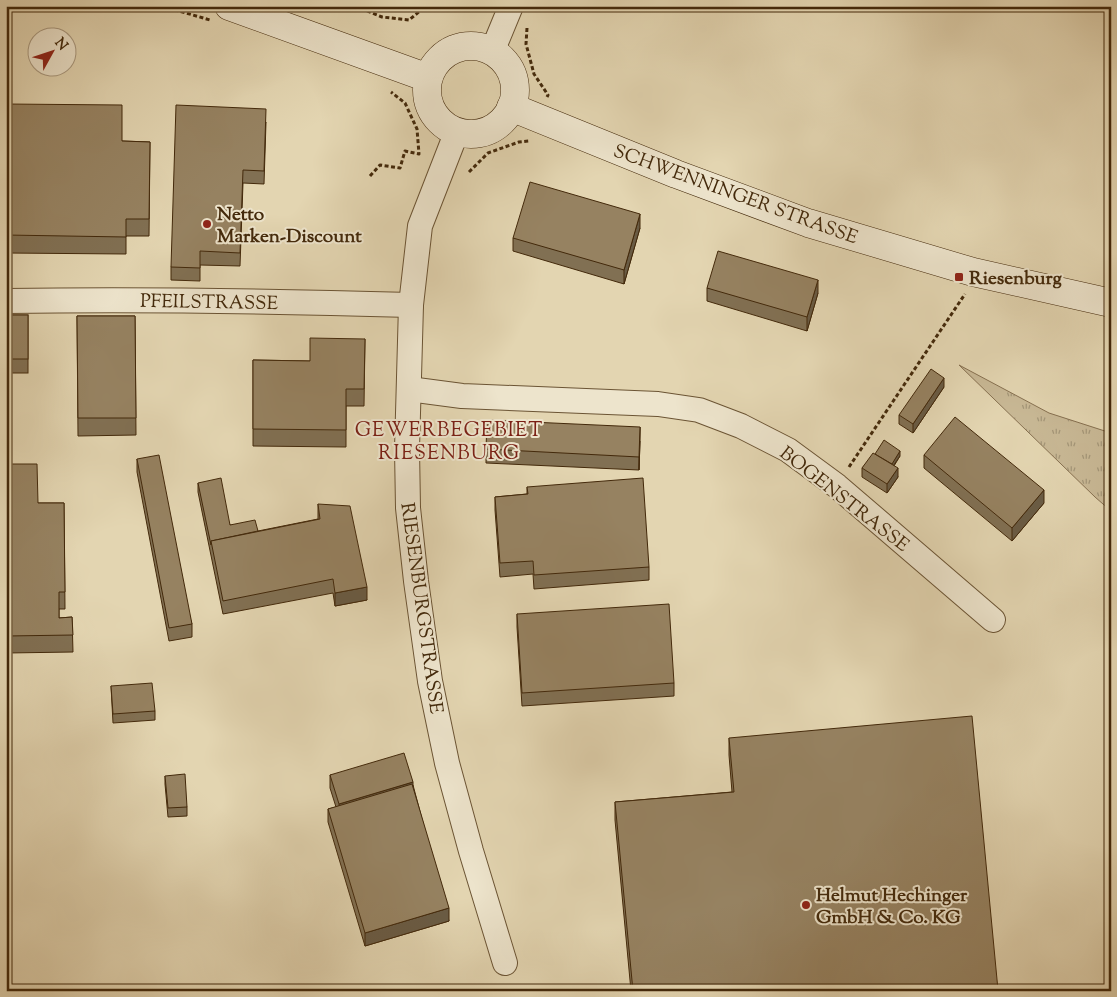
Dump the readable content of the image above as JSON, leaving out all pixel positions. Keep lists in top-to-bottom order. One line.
{"streets":{"main road":["SCHWENNINGER STRASSE"],"street":["PFEILSTRASSE","BOGENSTRASSE","RIESENBURGSTRASSE"]},"crossings":[["SCHWENNINGER STRASSE","RIESENBURGSTRASSE"],["PFEILSTRASSE","RIESENBURGSTRASSE"],["BOGENSTRASSE","RIESENBURGSTRASSE"]],"districts":["GEWERBEGEBIET RIESENBURG"],"places":{"other":["Netto Marken-Discount","Helmut Hechinger GmbH & Co. KG"],"transit":["Riesenburg"]},"north":"top right"}
